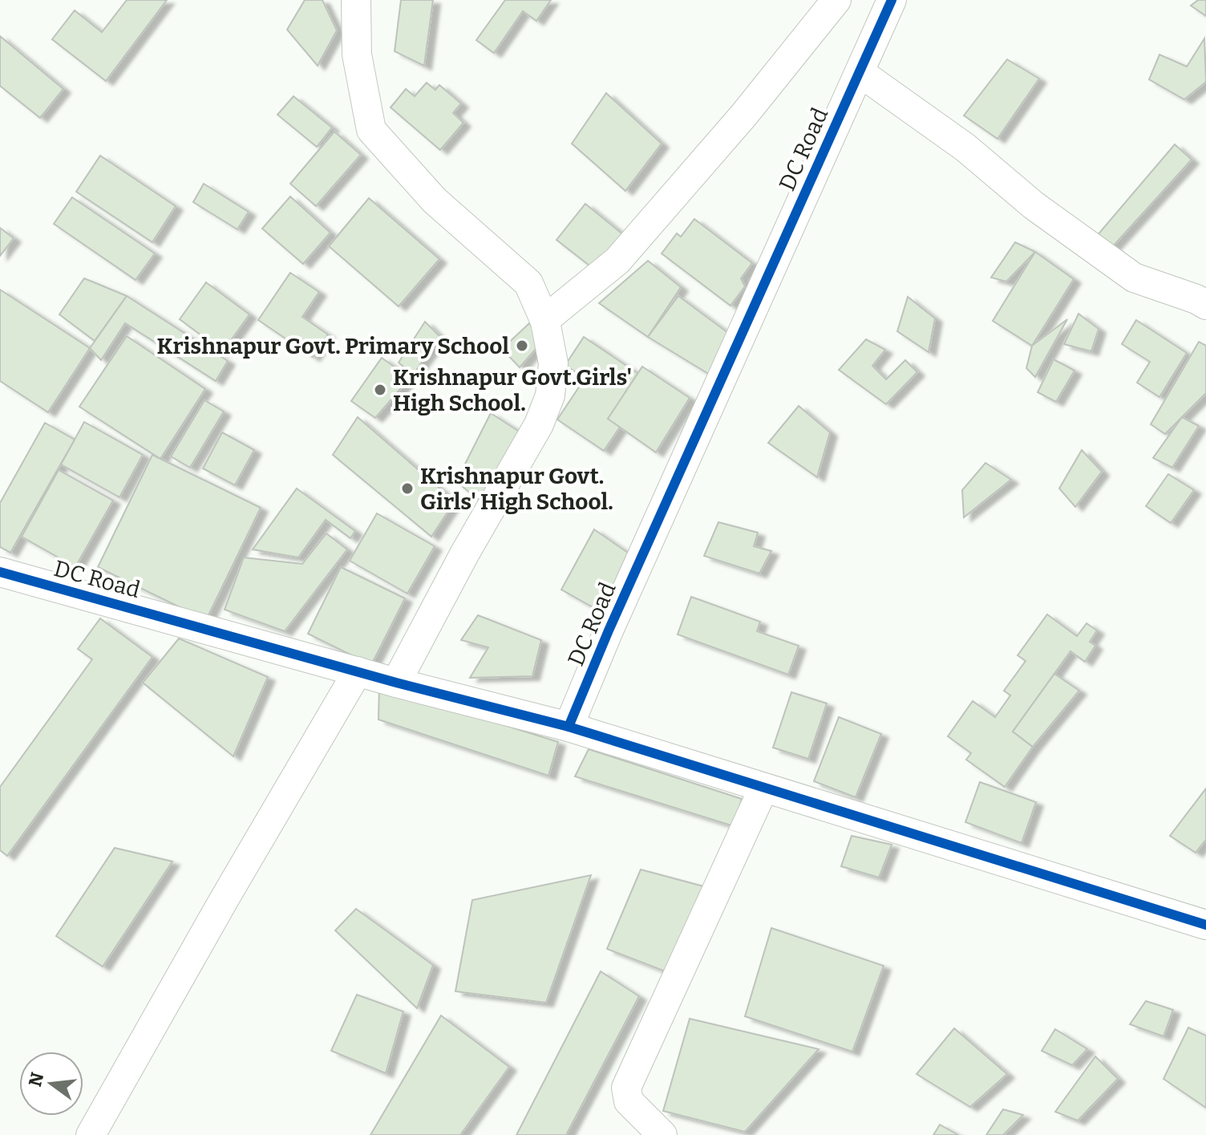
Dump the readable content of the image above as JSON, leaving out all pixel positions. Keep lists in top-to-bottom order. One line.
{"streets":{"street":["DC Road"]},"places":["Krishnapur Govt. Primary School","Krishnapur Govt.Girls' High School.","Krishnapur Govt. Girls' High School."],"north":"left"}
